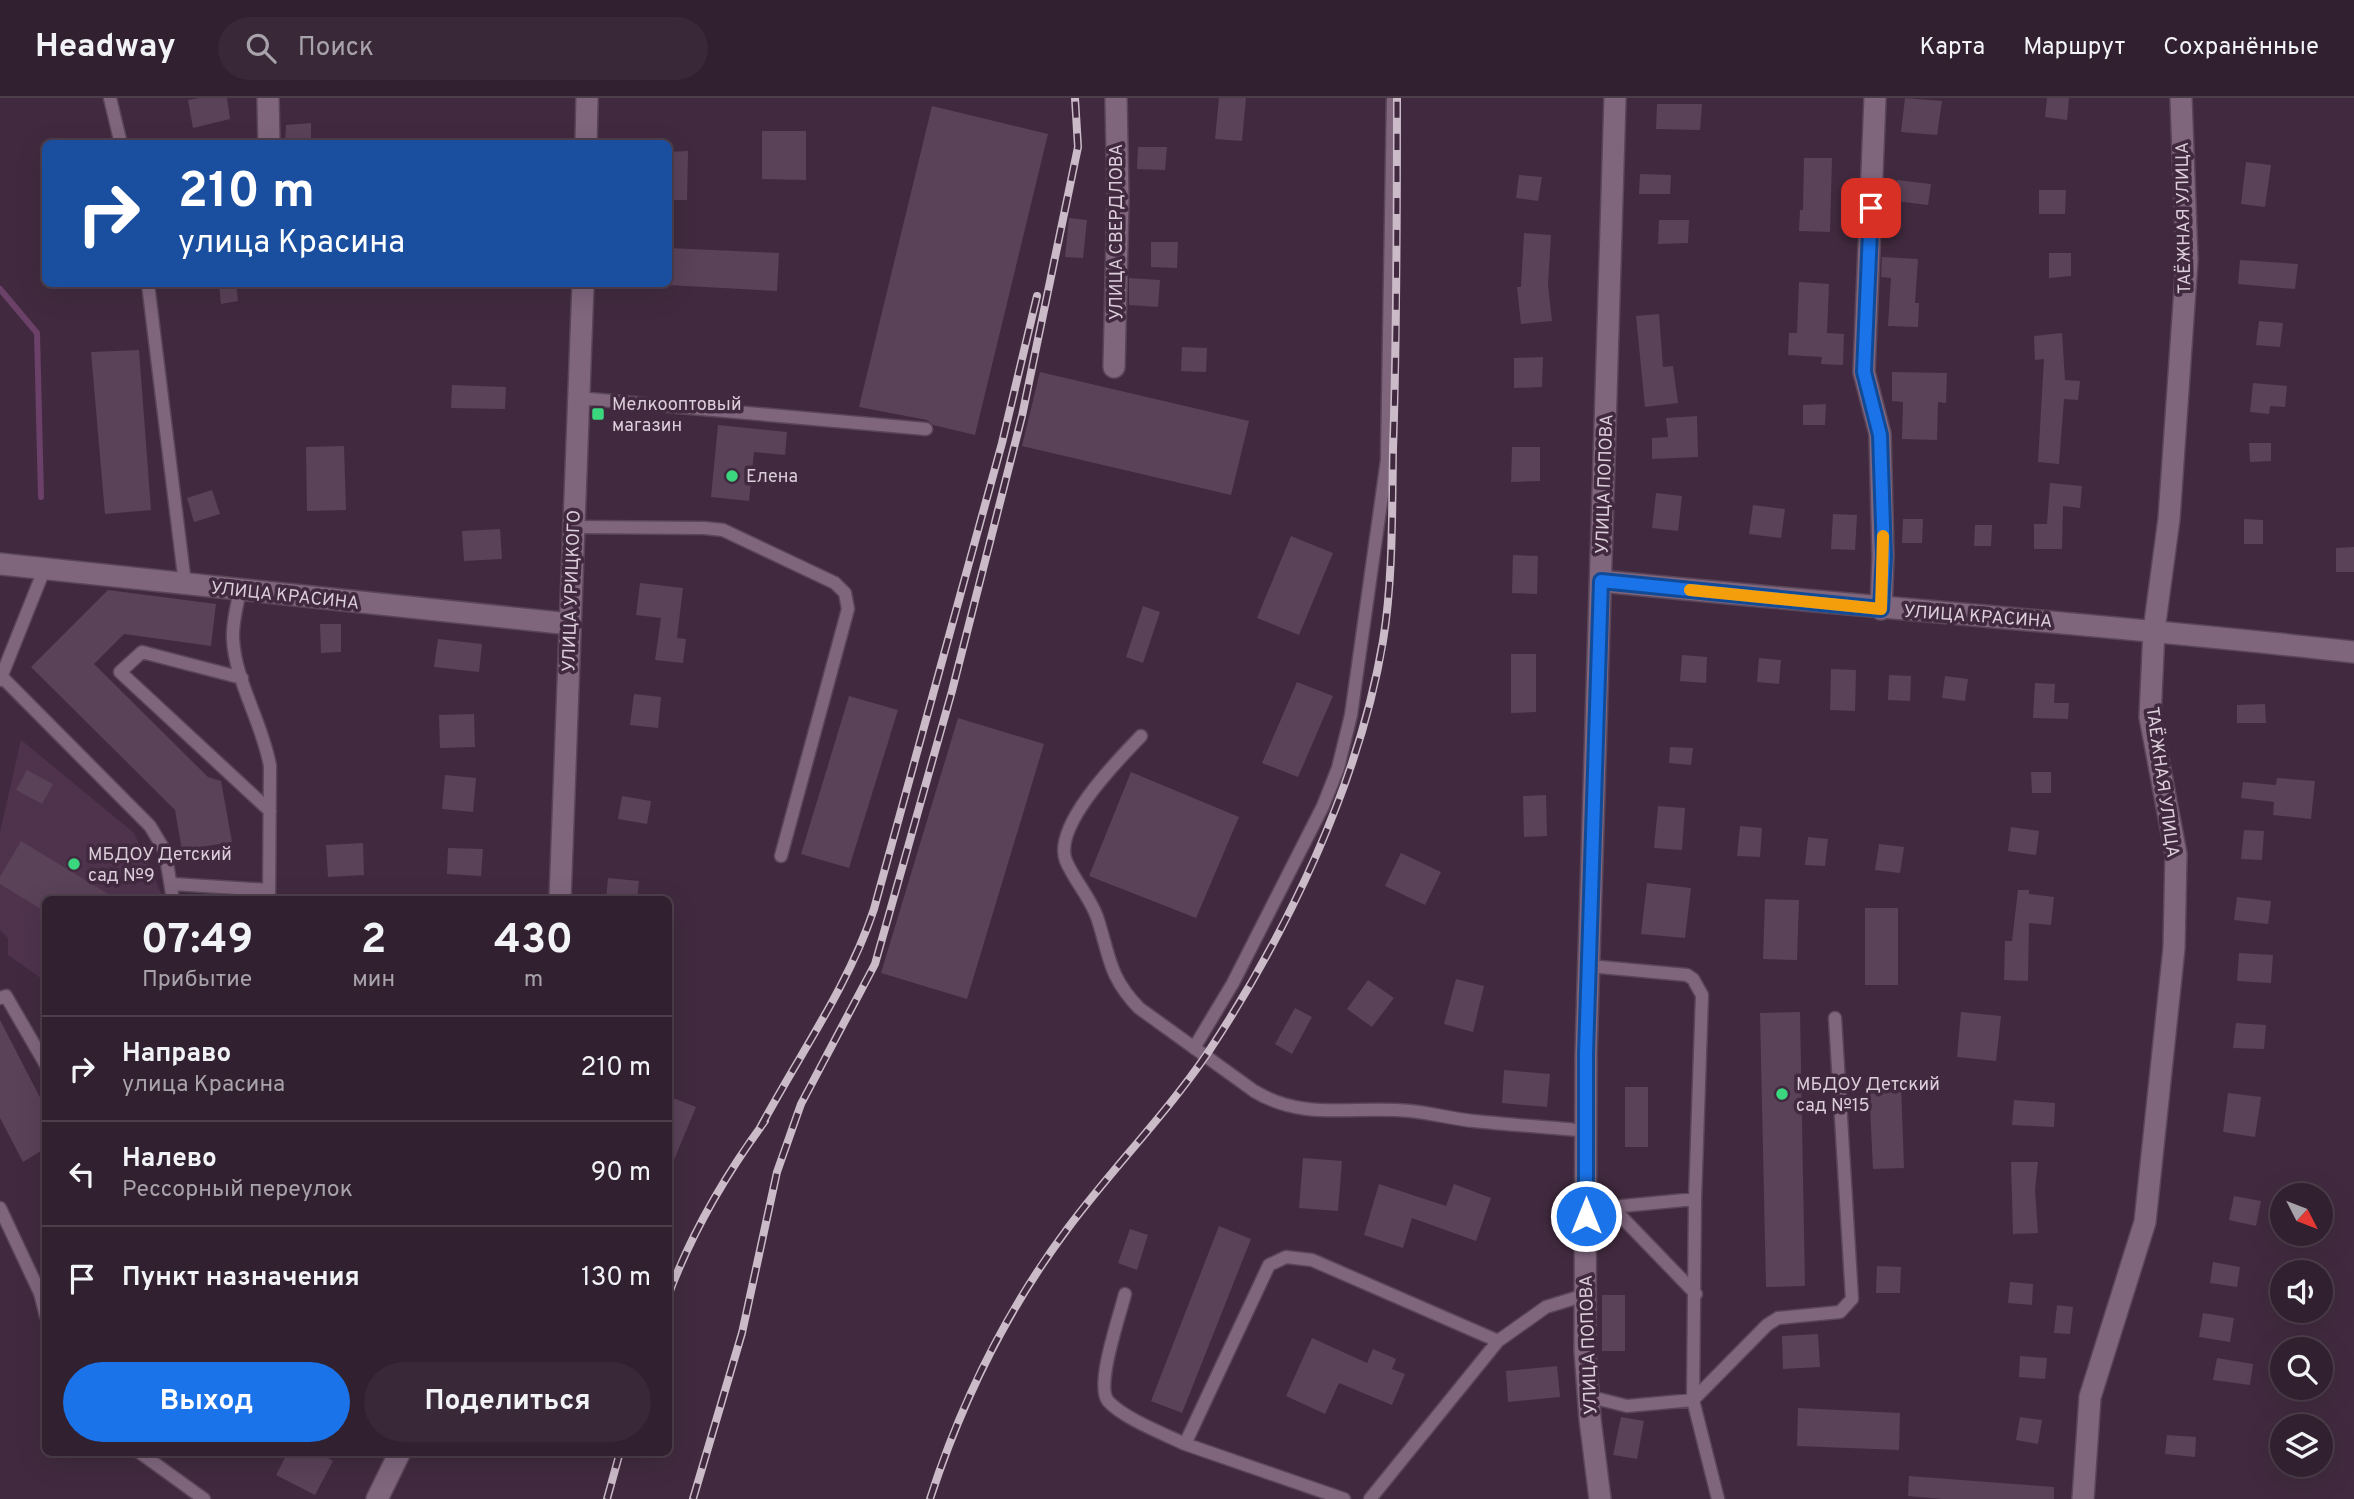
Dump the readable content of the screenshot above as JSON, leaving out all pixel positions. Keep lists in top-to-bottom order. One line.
{"streets":{"street":["ТАЁЖНАЯ УЛИЦА","УЛИЦА СВЕРДЛОВА","УЛИЦА ПОПОВА","УЛИЦА УРИЦКОГО","УЛИЦА КРАСИНА"]},"crossings":[["ТАЁЖНАЯ УЛИЦА","УЛИЦА КРАСИНА"],["УЛИЦА ПОПОВА","УЛИЦА КРАСИНА"],["УЛИЦА УРИЦКОГО","УЛИЦА КРАСИНА"]],"places":{"transit":["Мелкооптовый магазин"],"other":["Елена","МБДОУ Детский сад №9","МБДОУ Детский сад №15"]},"north":"bottom right","page":{"header":"Headway","search":"Поиск","nav":["Карта","Маршрут","Сохранённые"],"turn":["210 m","улица Красина"],"eta":["07:49","Прибытие","2","мин","430","m"],"list":[{"name":"Направо","note":"улица Красина","value":"210 m"},{"name":"Налево","note":"Рессорный переулок","value":"90 m"},{"name":"Пункт назначения","value":"130 m"}],"buttons":["Выход","Поделиться"]}}
